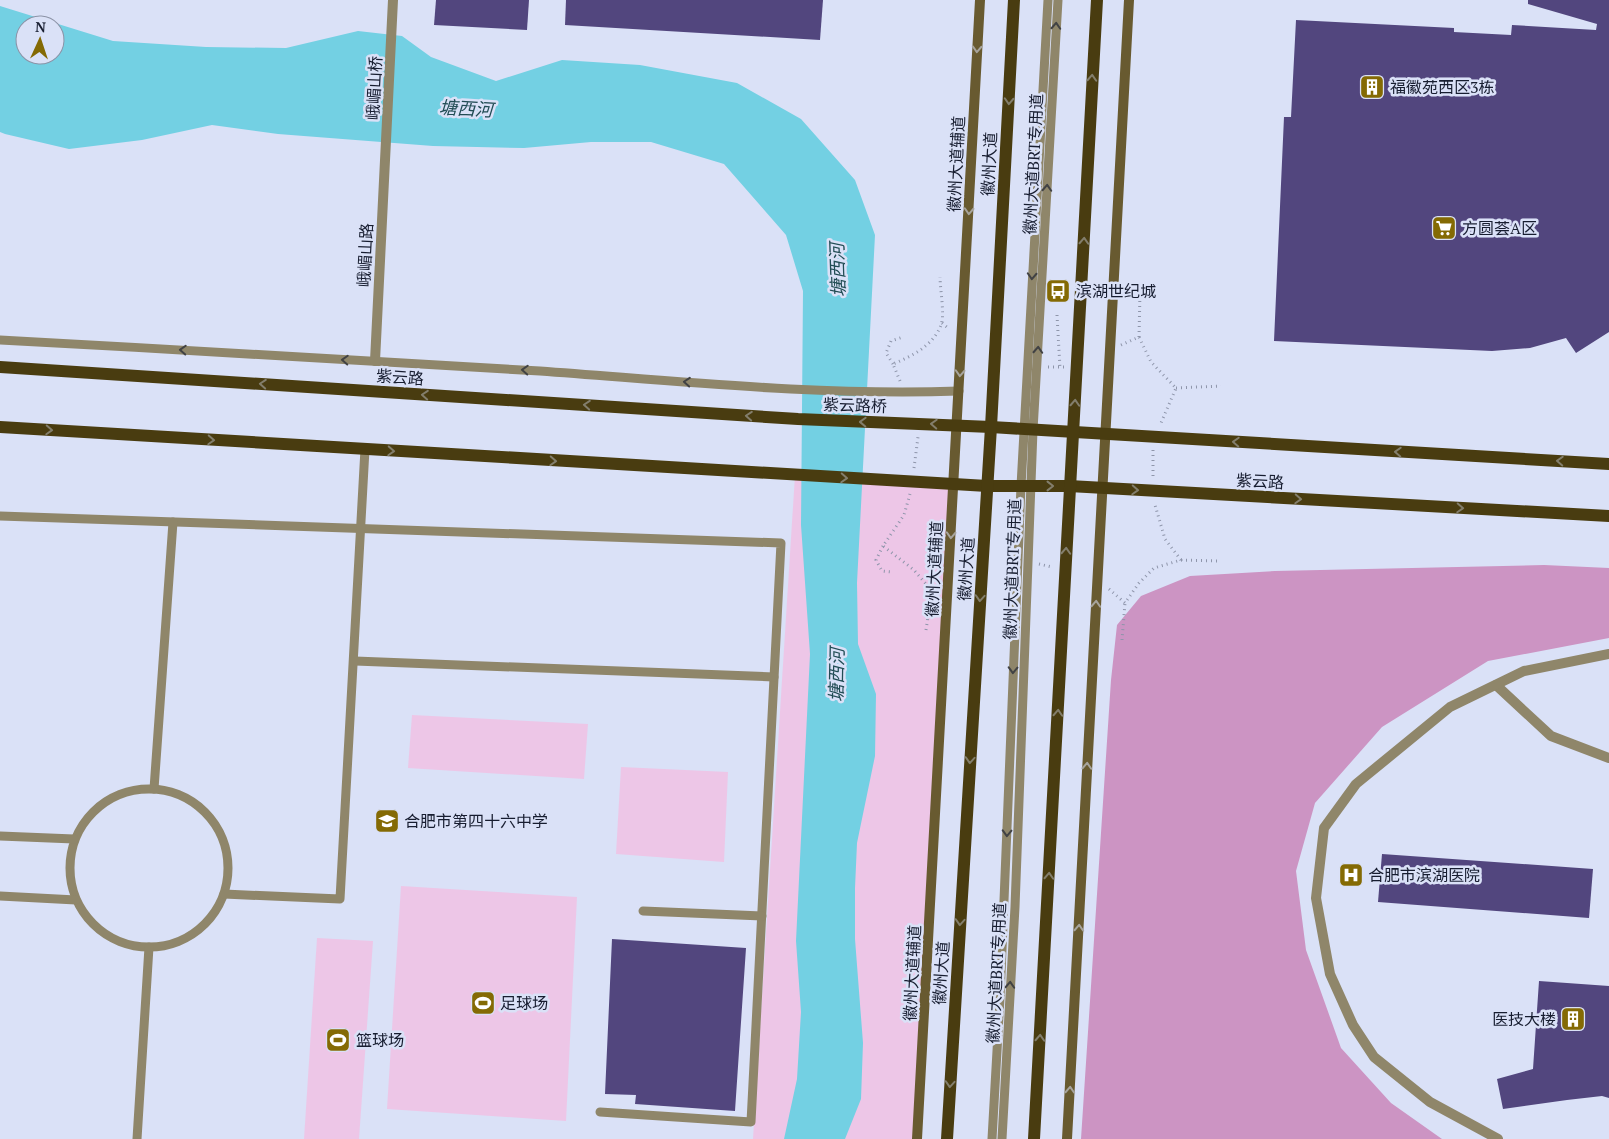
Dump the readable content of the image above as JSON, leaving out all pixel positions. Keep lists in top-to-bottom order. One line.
{"streets":{"main road":["徽州大道","紫云路","紫云路桥"],"street":["峨嵋山桥","徽州大道辅道","峨嵋山路"],"lane":["徽州大道BRT专用道"]},"crossings":[["峨嵋山桥","峨嵋山路"],["徽州大道辅道","紫云路"],["徽州大道辅道","紫云路桥"],["徽州大道","紫云路"],["徽州大道BRT专用道","紫云路"],["紫云路","紫云路桥"]],"one_way":["徽州大道辅道","紫云路桥"],"water":["塘西河"],"places":{"building":["福徽苑西区3栋","医技大楼"],"supermarket":["方圆荟A区"],"bus stop":["滨湖世纪城"],"school or university":["合肥市第四十六中学"],"hospital":["合肥市滨湖医院"],"sports":["足球场","篮球场"]},"north":"top"}
